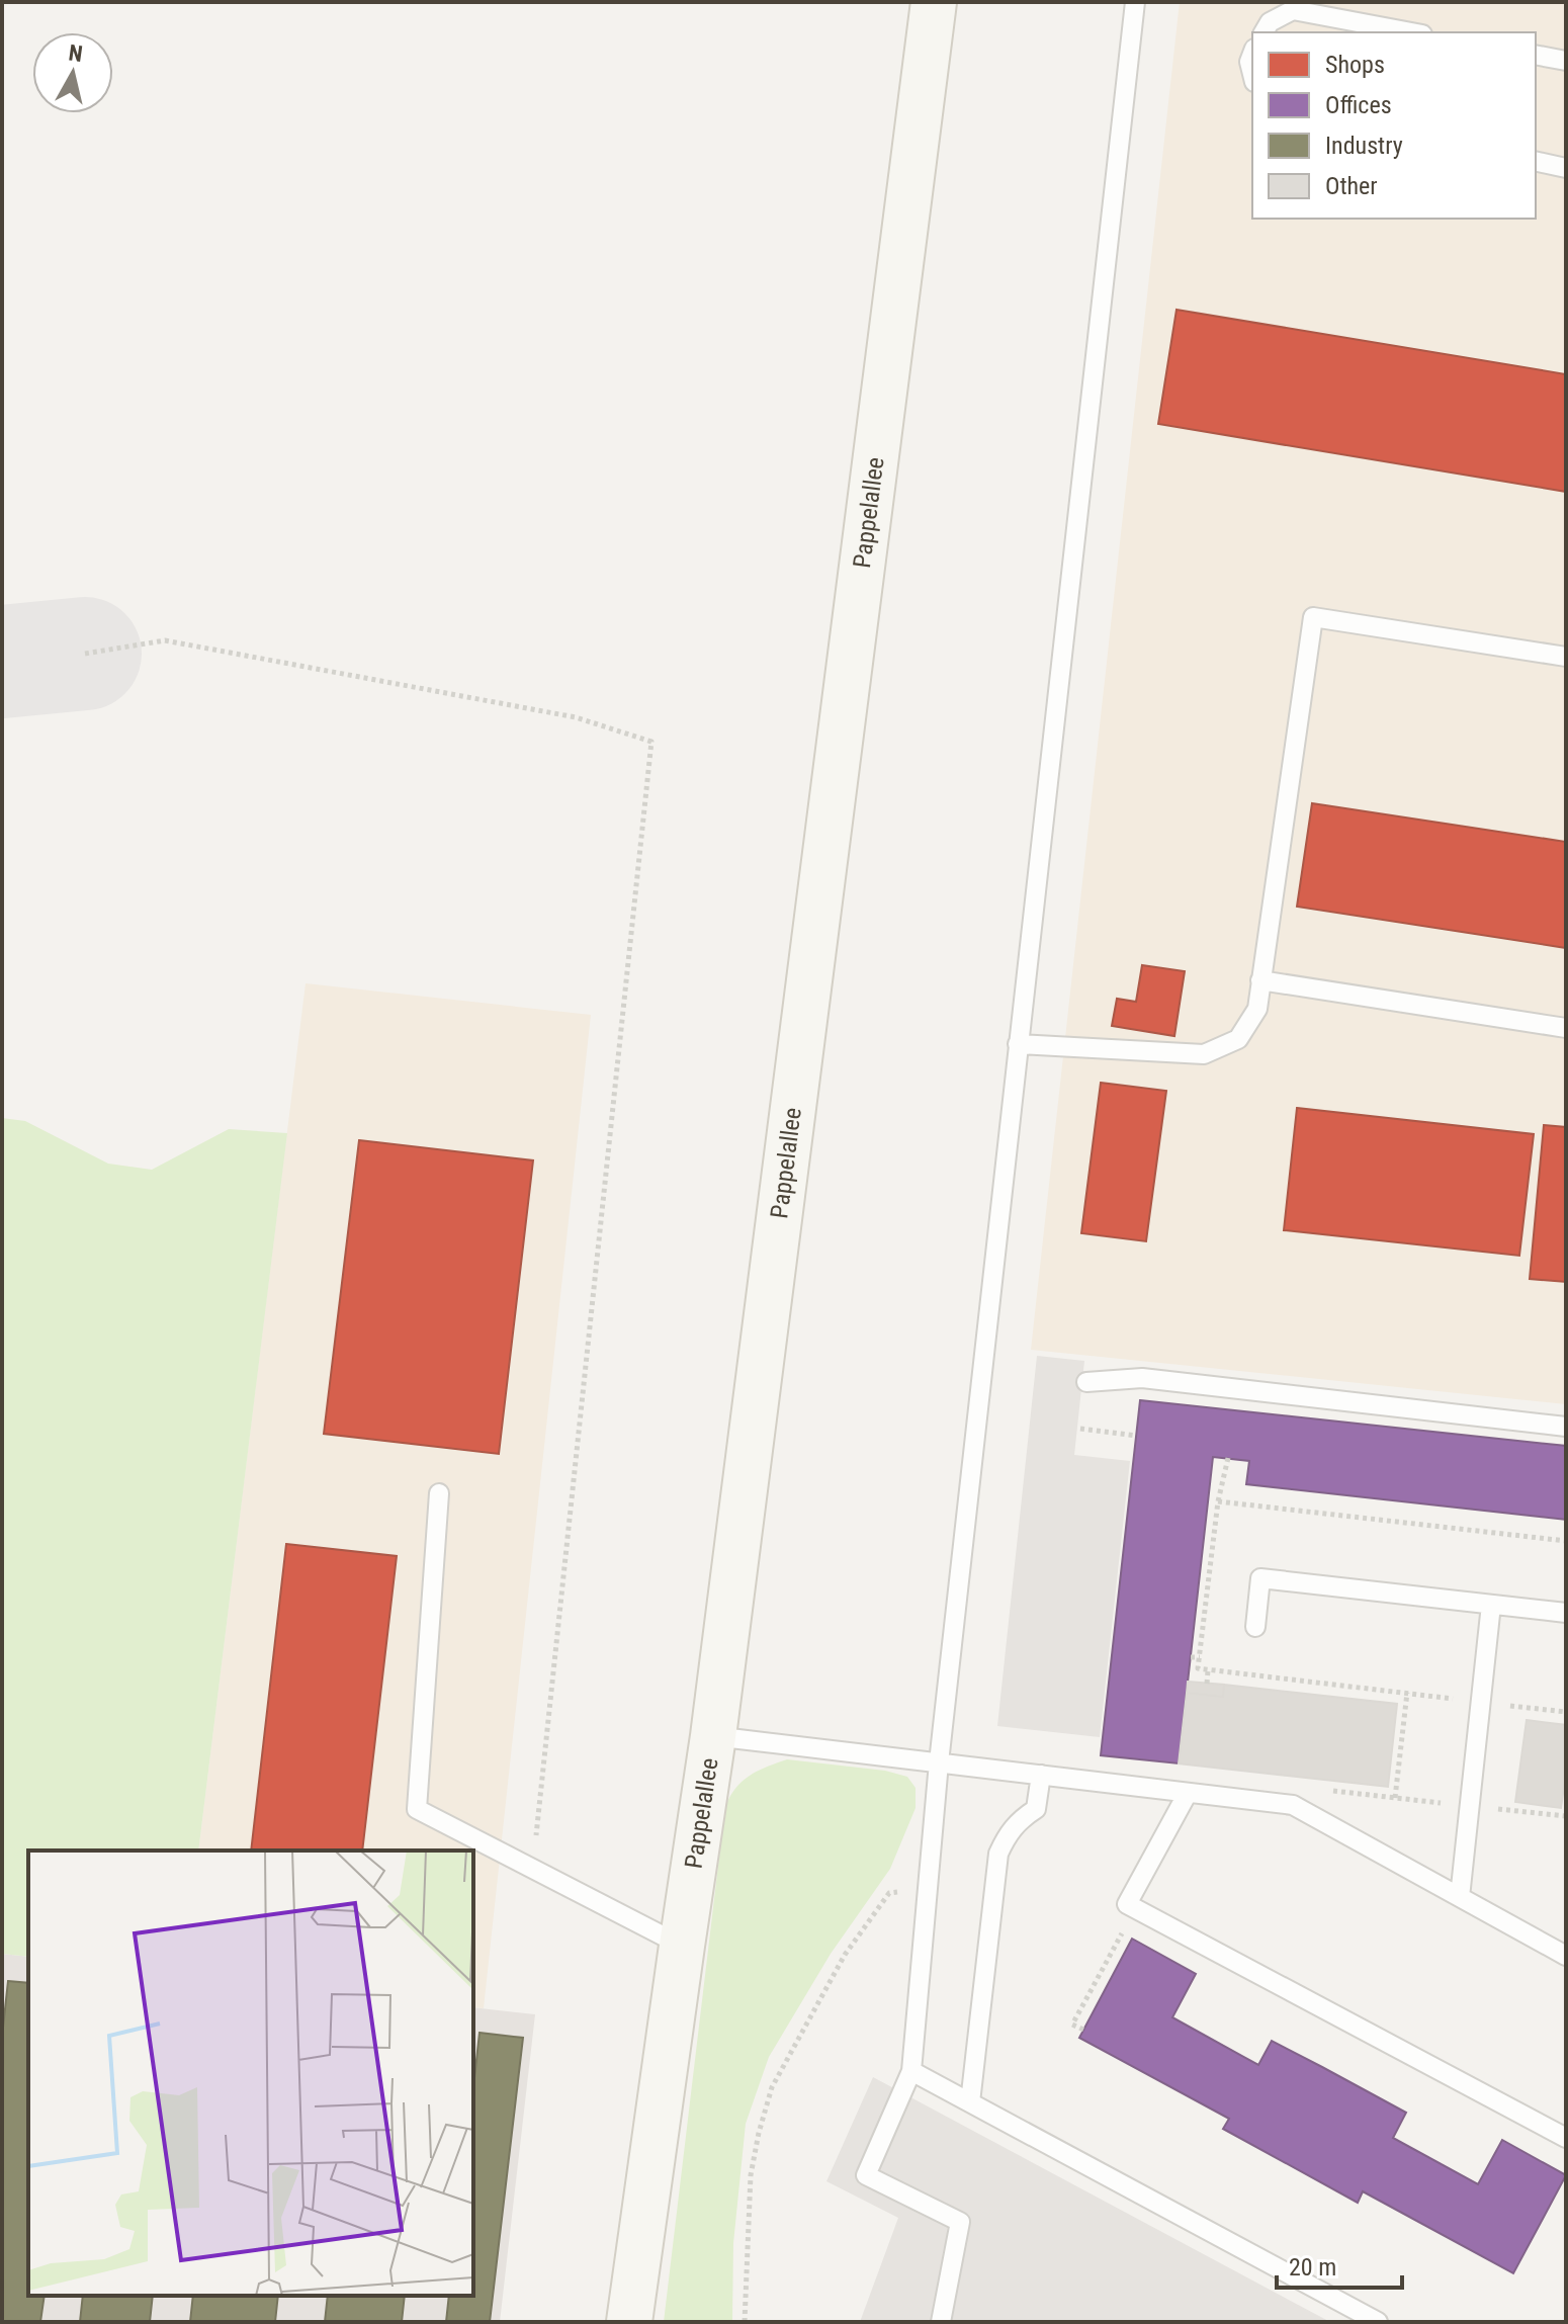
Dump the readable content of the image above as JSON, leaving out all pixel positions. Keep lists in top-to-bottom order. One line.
{"streets":{"main road":["Pappelallee"]},"legend":["Shops","Offices","Industry","Other"],"scale_bar":"20 m","north":"top"}
